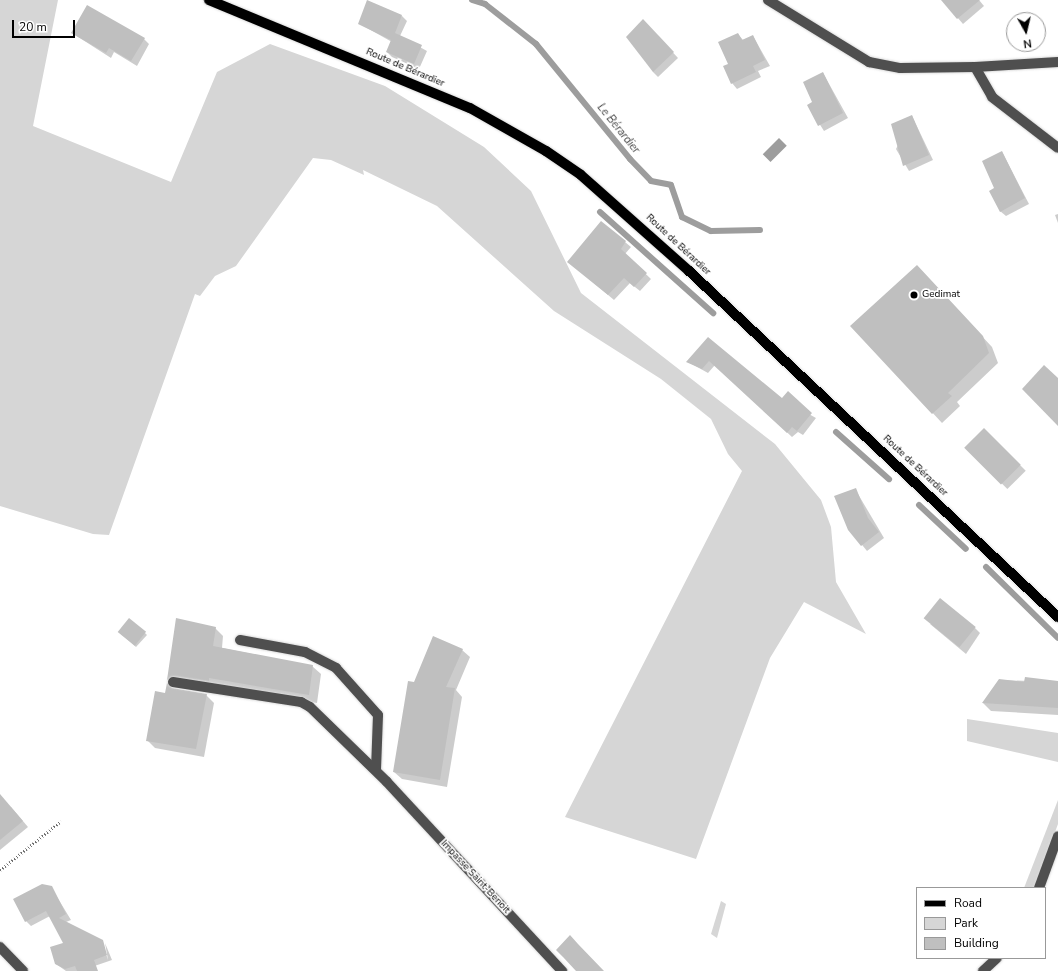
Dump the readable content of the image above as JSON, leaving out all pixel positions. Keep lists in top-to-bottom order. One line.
{"streets":{"main road":["Route de Bérardier"],"street":["Impasse Saint-Benoit"]},"water":["Le Bérardier"],"places":["Gedimat"],"legend":["Road","Park","Building"],"scale_bar":"20 m","north":"bottom"}
